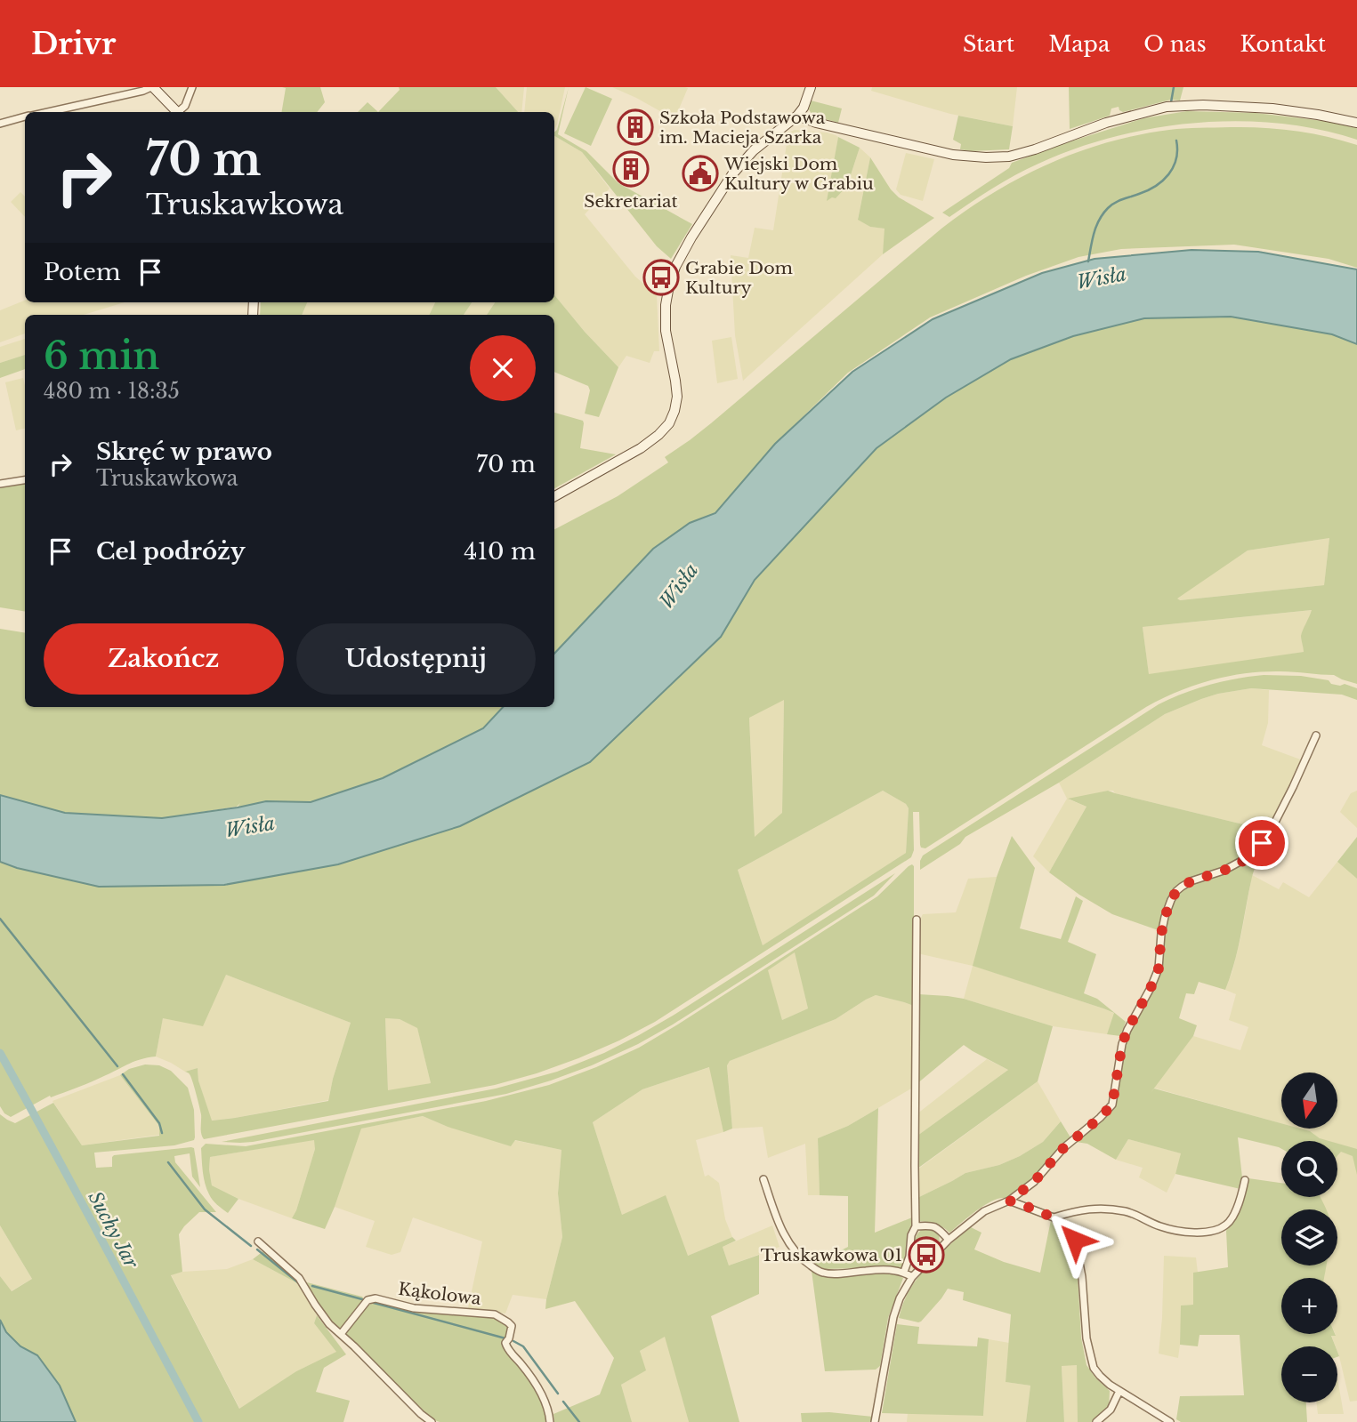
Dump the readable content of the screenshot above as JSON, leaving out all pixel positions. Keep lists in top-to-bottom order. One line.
{"streets":{"street":["Kąkolowa"]},"water":["Wisła","Suchy Jar"],"places":{"building":["Szkoła Podstawowa im. Macieja Szarka","Sekretariat"],"public building":["Wiejski Dom Kultury w Grabiu"],"bus stop":["Grabie Dom Kultury","Truskawkowa 01"]},"north":"bottom","page":{"header":"Drivr","nav":["Start","Mapa","O nas","Kontakt"],"turn":["70 m","Truskawkowa"],"then":"Potem","heading":["6 min","480 m · 18:35"],"list":[{"name":"Skręć w prawo","note":"Truskawkowa","value":"70 m"},{"name":"Cel podróży","value":"410 m"}],"buttons":["Zakończ","Udostępnij"],"map_buttons":["+","−"]}}
